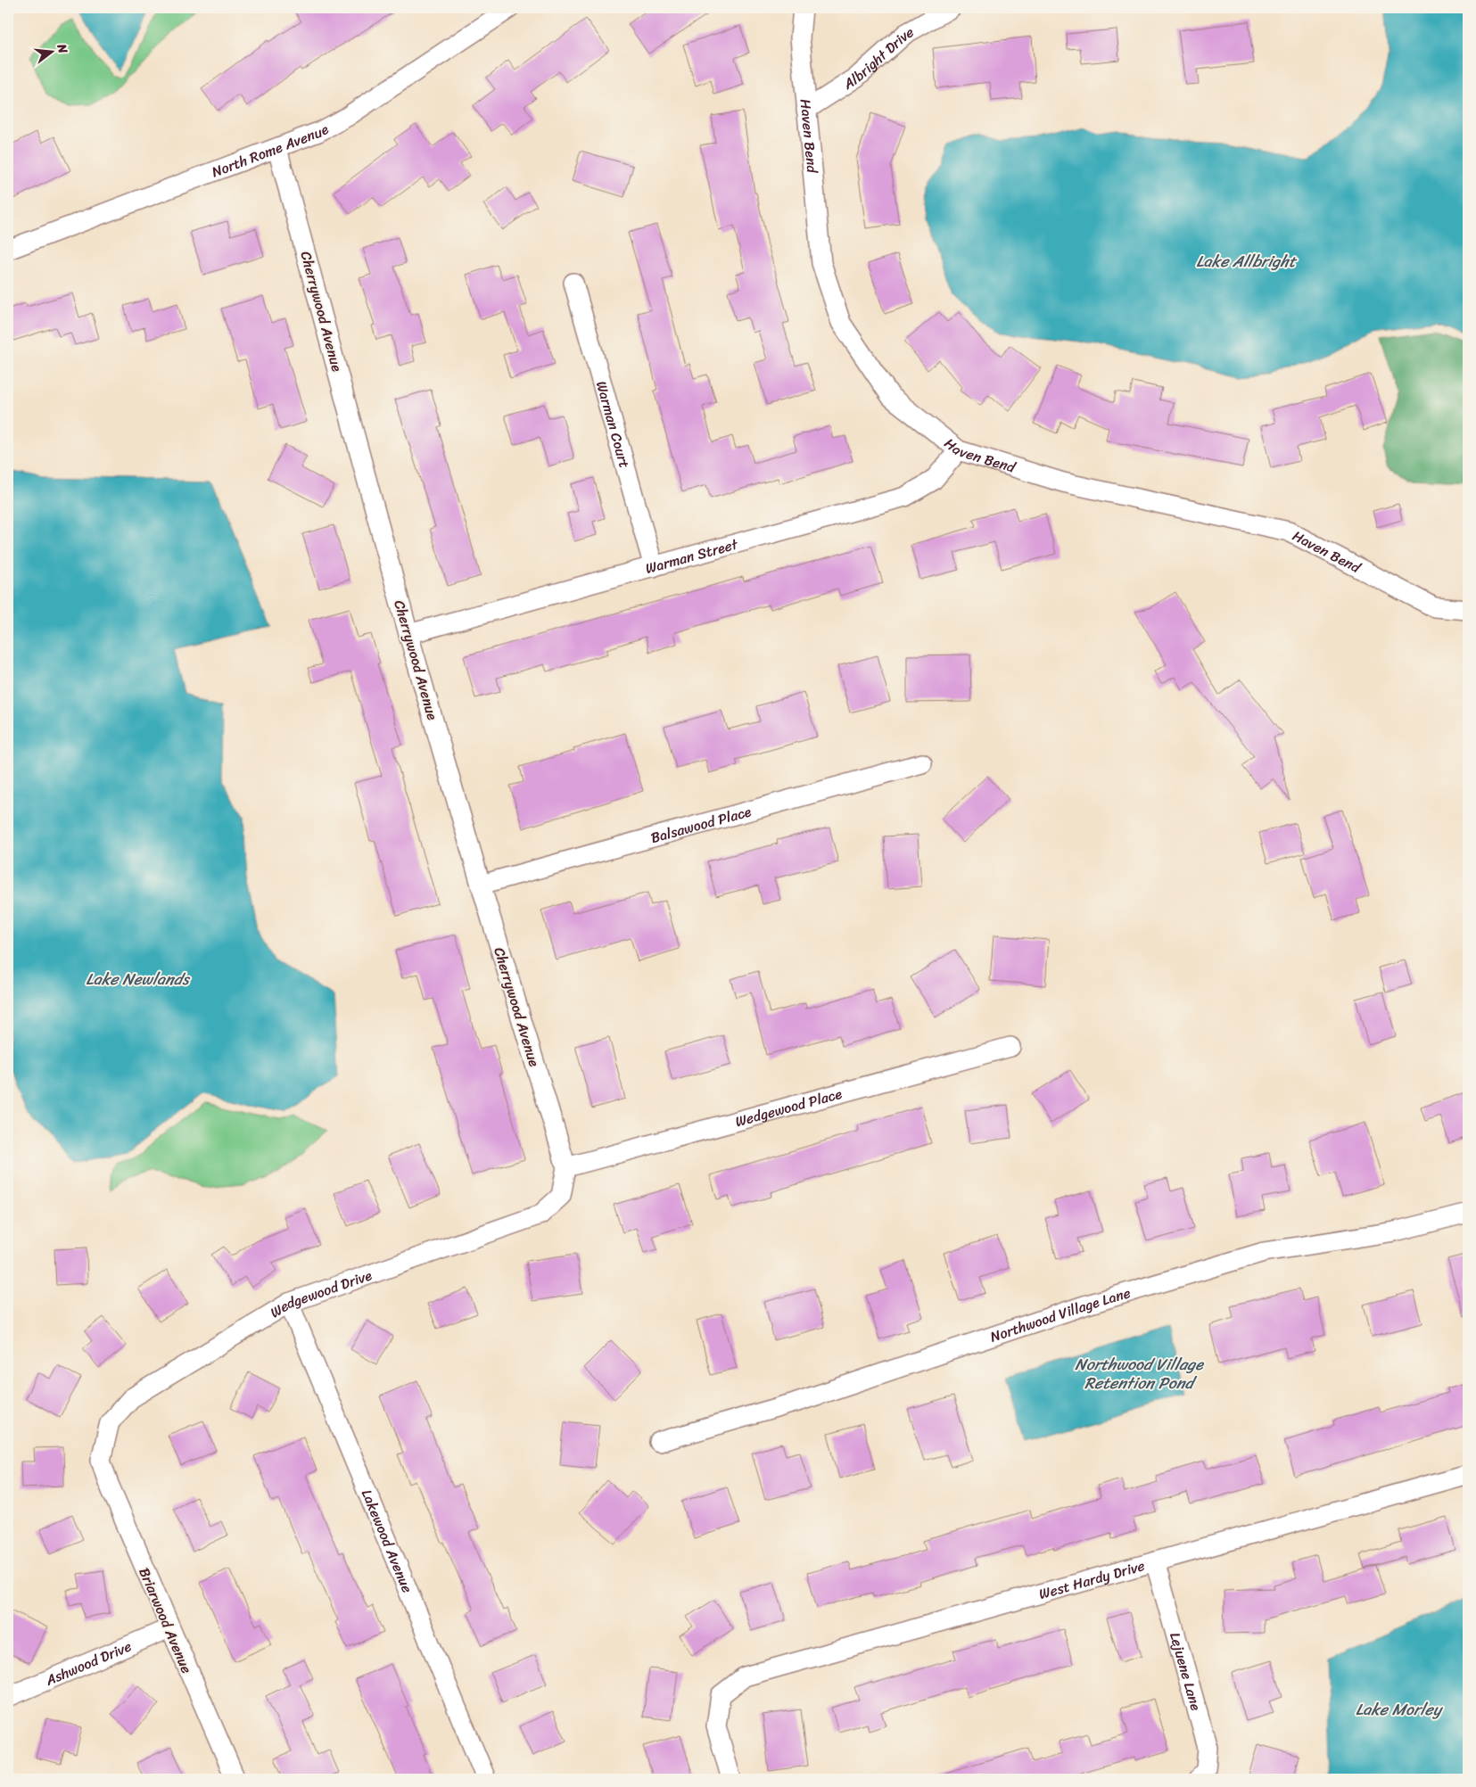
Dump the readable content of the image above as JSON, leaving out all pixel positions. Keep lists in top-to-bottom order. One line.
{"streets":{"street":["Albright Drive","Haven Bend","North Rome Avenue","Cherrywood Avenue","Warman Court","Warman Street","Balsawood Place","Wedgewood Place","Wedgewood Drive","Northwood Village Lane","Lakewood Avenue","West Hardy Drive","Briarwood Avenue","Ashwood Drive","Lejuene Lane"]},"crossings":[["Albright Drive","Haven Bend"],["Haven Bend","Warman Street"],["North Rome Avenue","Cherrywood Avenue"],["Cherrywood Avenue","Warman Street"],["Cherrywood Avenue","Balsawood Place"],["Cherrywood Avenue","Wedgewood Place"],["Cherrywood Avenue","Wedgewood Drive"],["Warman Court","Warman Street"],["Wedgewood Place","Wedgewood Drive"],["Wedgewood Drive","Lakewood Avenue"],["Wedgewood Drive","Briarwood Avenue"],["West Hardy Drive","Lejuene Lane"],["Briarwood Avenue","Ashwood Drive"]],"water":["Lake Allbright","Lake Newlands","Northwood Village Retention Pond","Lake Morley"],"north":"right"}
